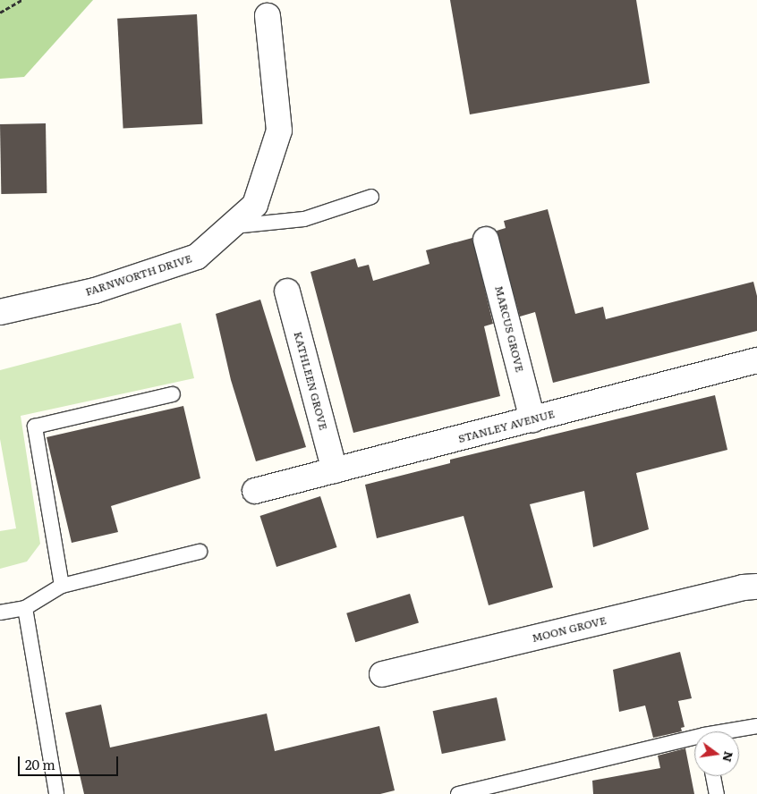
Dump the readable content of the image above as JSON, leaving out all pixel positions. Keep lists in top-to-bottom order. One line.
{"streets":{"street":["FARNWORTH DRIVE","MARCUS GROVE","KATHLEEN GROVE","STANLEY AVENUE","MOON GROVE"]},"crossings":[["MARCUS GROVE","STANLEY AVENUE"],["KATHLEEN GROVE","STANLEY AVENUE"]],"scale_bar":"20 m","north":"right"}
